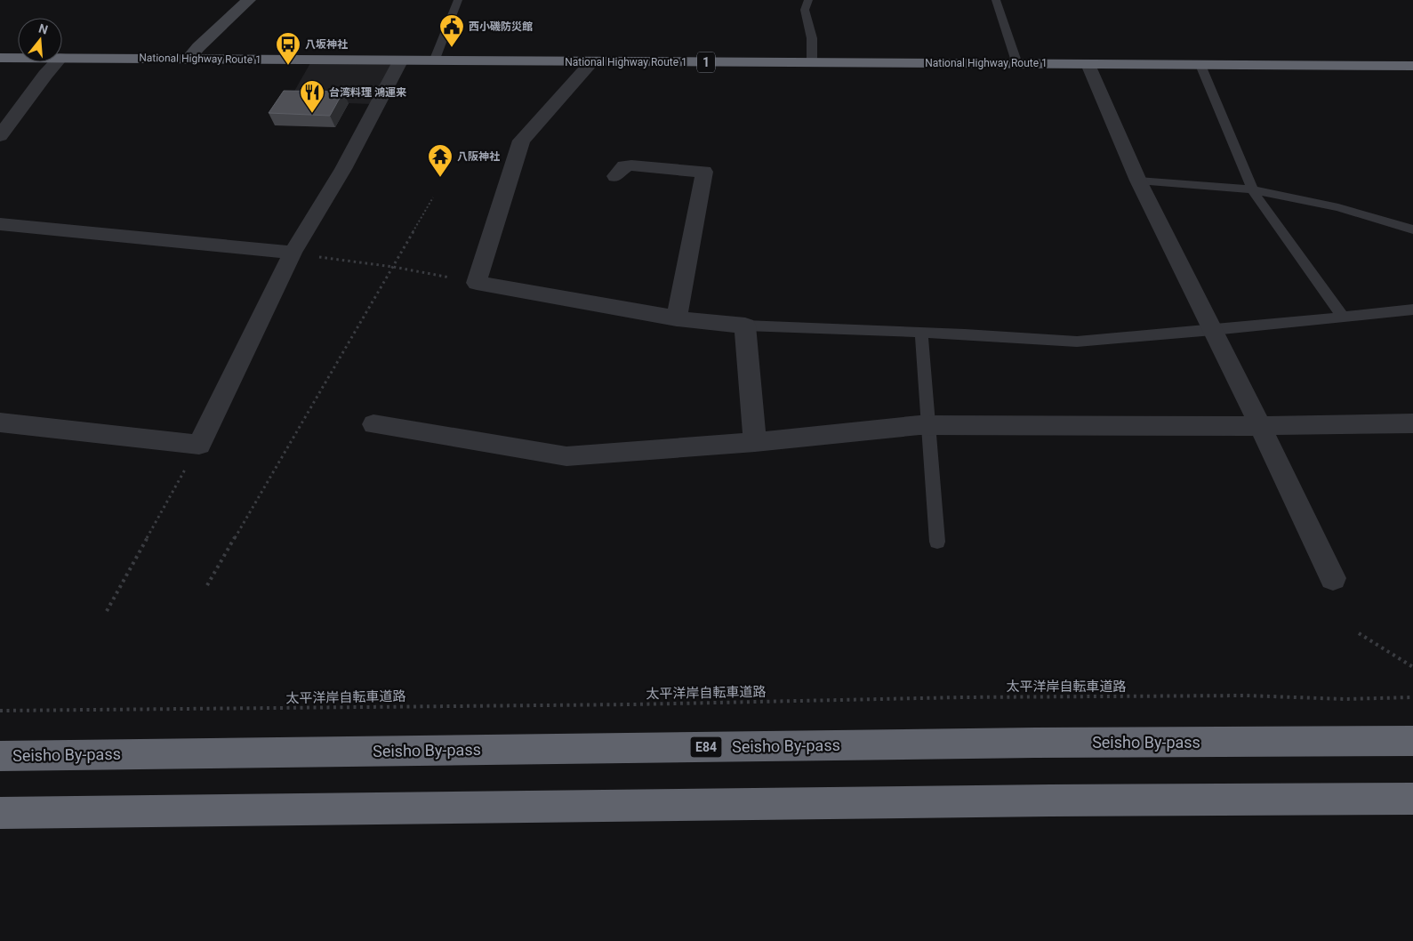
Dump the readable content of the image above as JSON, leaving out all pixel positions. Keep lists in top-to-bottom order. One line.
{"streets":{"highway":["National Highway Route 1","1","Seisho By-pass","E84"],"path":["太平洋岸自転車道路"]},"places":{"public building":["西小磯防災館"],"bus stop":["八坂神社"],"restaurant":["台湾料理 鴻運来"],"temple":["八阪神社"]},"north":"top"}
